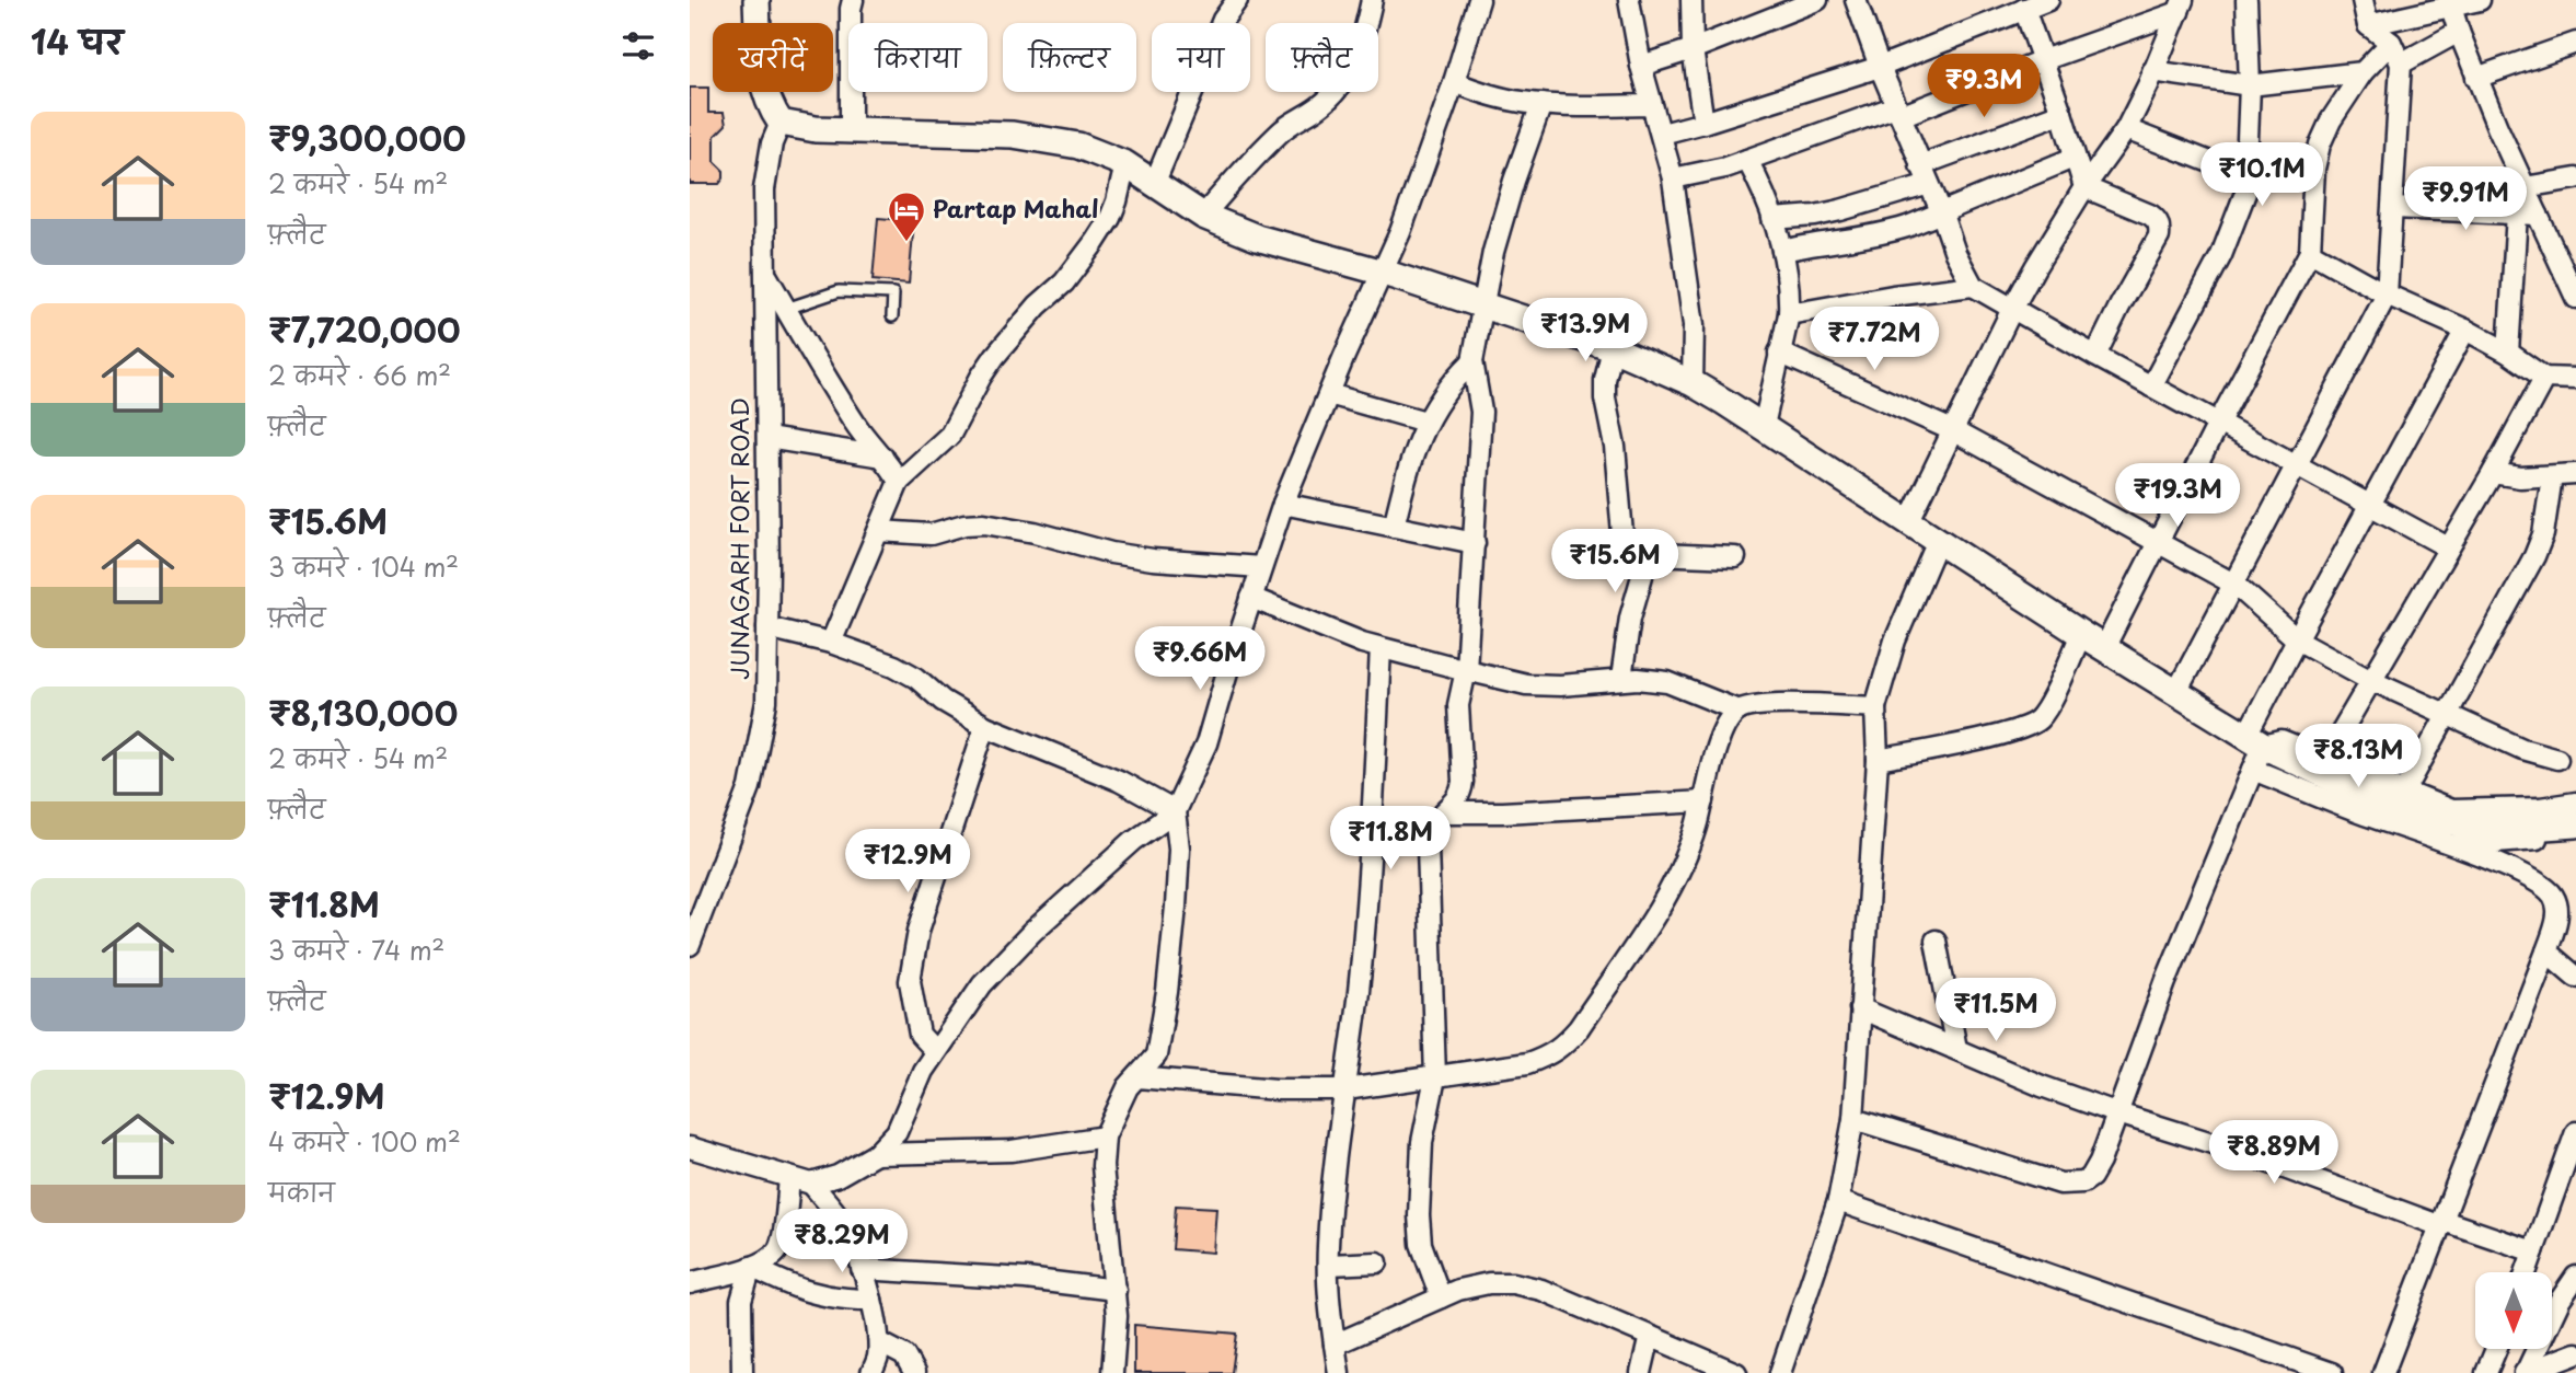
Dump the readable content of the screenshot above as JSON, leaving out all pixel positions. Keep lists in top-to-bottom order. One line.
{"streets":{"street":["JUNAGARH FORT ROAD"]},"places":{"hotel":["Partap Mahal"]},"north":"bottom","page":{"heading":"14 घर","chip":["खरीदें","किराया","फ़िल्टर","नया","फ़्लैट"],"price":["₹9.3M","₹10.1M","₹9.91M","₹13.9M","₹7.72M","₹19.3M","₹15.6M","₹9.66M","₹8.13M","₹11.8M","₹12.9M","₹11.5M","₹8.89M","₹8.29M"],"list":[{"name":"₹9,300,000","note":"2 कमरे · 54 m² · फ़्लैट"},{"name":"₹7,720,000","note":"2 कमरे · 66 m² · फ़्लैट"},{"name":"₹15.6M","note":"3 कमरे · 104 m² · फ़्लैट"},{"name":"₹8,130,000","note":"2 कमरे · 54 m² · फ़्लैट"},{"name":"₹11.8M","note":"3 कमरे · 74 m² · फ़्लैट"},{"name":"₹12.9M","note":"4 कमरे · 100 m² · मकान"}]}}
